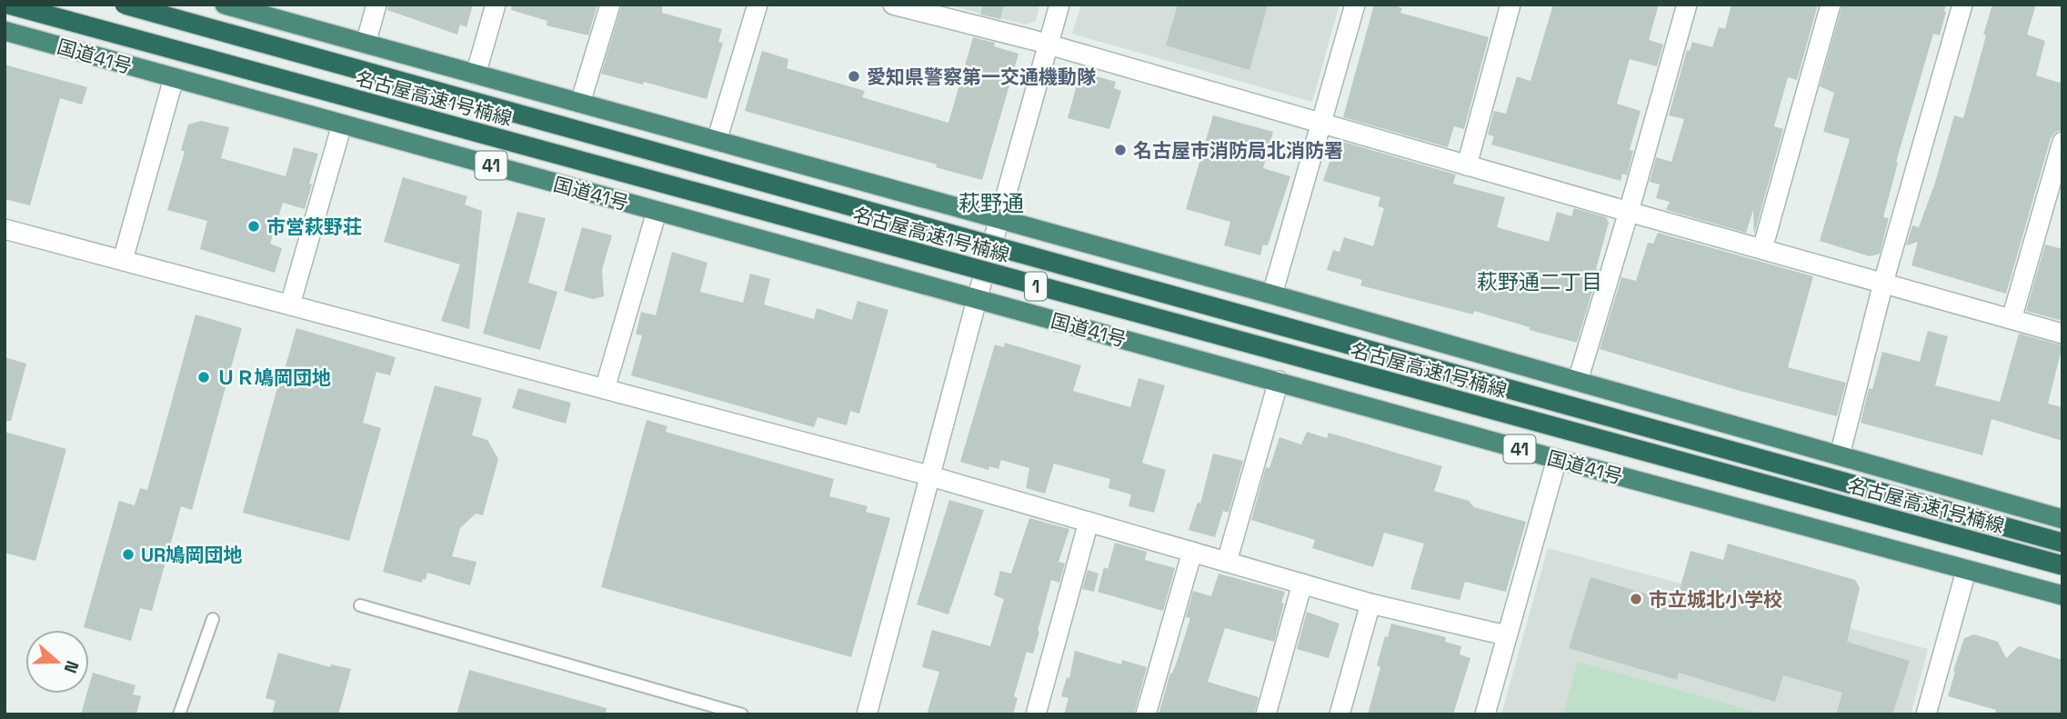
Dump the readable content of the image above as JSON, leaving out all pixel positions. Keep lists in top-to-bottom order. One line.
{"streets":{"highway":["国道41号","名古屋高速1号楠線","41","1"]},"districts":["萩野通","萩野通二丁目"],"places":["愛知県警察第一交通機動隊","名古屋市消防局北消防署","市営萩野荘","ＵＲ鳩岡団地","UR鳩岡団地","市立城北小学校"],"north":"right"}
